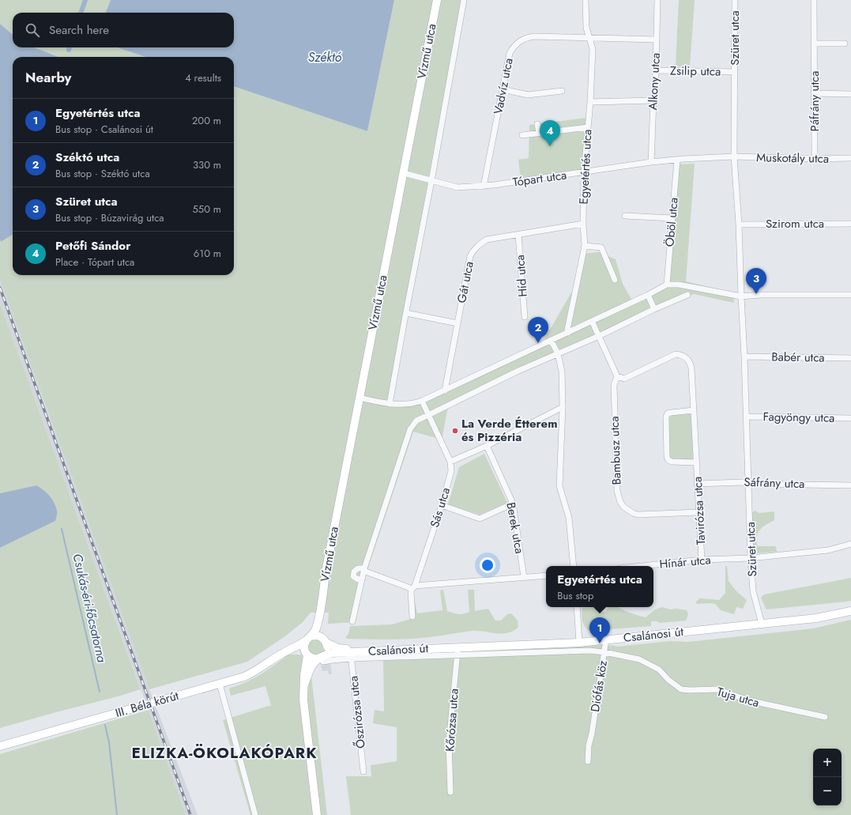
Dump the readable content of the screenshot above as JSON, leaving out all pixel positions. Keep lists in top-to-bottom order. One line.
{"streets":{"main road":["Vízmű utca","Csalánosi út","III. Béla körút"],"street":["Szüret utca","Zsilip utca","Alkony utca","Vadvíz utca","Páfrány utca","Muskotály utca","Egyetértés utca","Tópart utca","Öböl utca","Szirom utca","Híd utca","Gát utca","Babér utca","Fagyöngy utca","Bambusz utca","Sáfrány utca","Sás utca","Tavirózsa utca","Berek utca","Hínár utca","Diófás köz","Tuja utca","Őszirózsa utca","Kőrózsa utca"]},"crossings":[["Szüret utca","Zsilip utca"],["Szüret utca","Muskotály utca"],["Szüret utca","Tópart utca"],["Szüret utca","Szirom utca"],["Szüret utca","Babér utca"],["Szüret utca","Fagyöngy utca"],["Szüret utca","Sáfrány utca"],["Szüret utca","Hínár utca"],["Szüret utca","Csalánosi út"],["Vízmű utca","Tópart utca"],["Zsilip utca","Alkony utca"],["Alkony utca","Vadvíz utca"],["Alkony utca","Tópart utca"],["Vadvíz utca","Egyetértés utca"],["Vadvíz utca","Tópart utca"],["Páfrány utca","Muskotály utca"],["Muskotály utca","Tópart utca"],["Egyetértés utca","Tópart utca"],["Egyetértés utca","Gát utca"],["Tópart utca","Öböl utca"],["Híd utca","Gát utca"],["Bambusz utca","Tavirózsa utca"],["Sáfrány utca","Tavirózsa utca"],["Tavirózsa utca","Hínár utca"],["Csalánosi út","Diófás köz"],["Csalánosi út","Tuja utca"],["Csalánosi út","III. Béla körút"],["Csalánosi út","Őszirózsa utca"],["Csalánosi út","Kőrózsa utca"],["Diófás köz","Tuja utca"],["Tuja utca","Őszirózsa utca"],["Tuja utca","Kőrózsa utca"]],"districts":["ELIZKA-ÖKOLAKÓPARK"],"water":["Széktó","Csukás-éri-főcsatorna"],"places":["La Verde Étterem és Pizzéria"],"page":{"search":"Search here","heading":["Nearby","4 results"],"list":[{"mark":"1","name":"Egyetértés utca","note":"Bus stop · Csalánosi út","value":"200 m"},{"mark":"2","name":"Széktó utca","note":"Bus stop · Széktó utca","value":"330 m"},{"mark":"3","name":"Szüret utca","note":"Bus stop · Búzavirág utca","value":"550 m"},{"mark":"4","name":"Petőfi Sándor","note":"Place · Tópart utca","value":"610 m"}],"pins":["4","3","2","1"],"popup":["Egyetértés utca","Bus stop"],"map_buttons":["+","−"]}}
